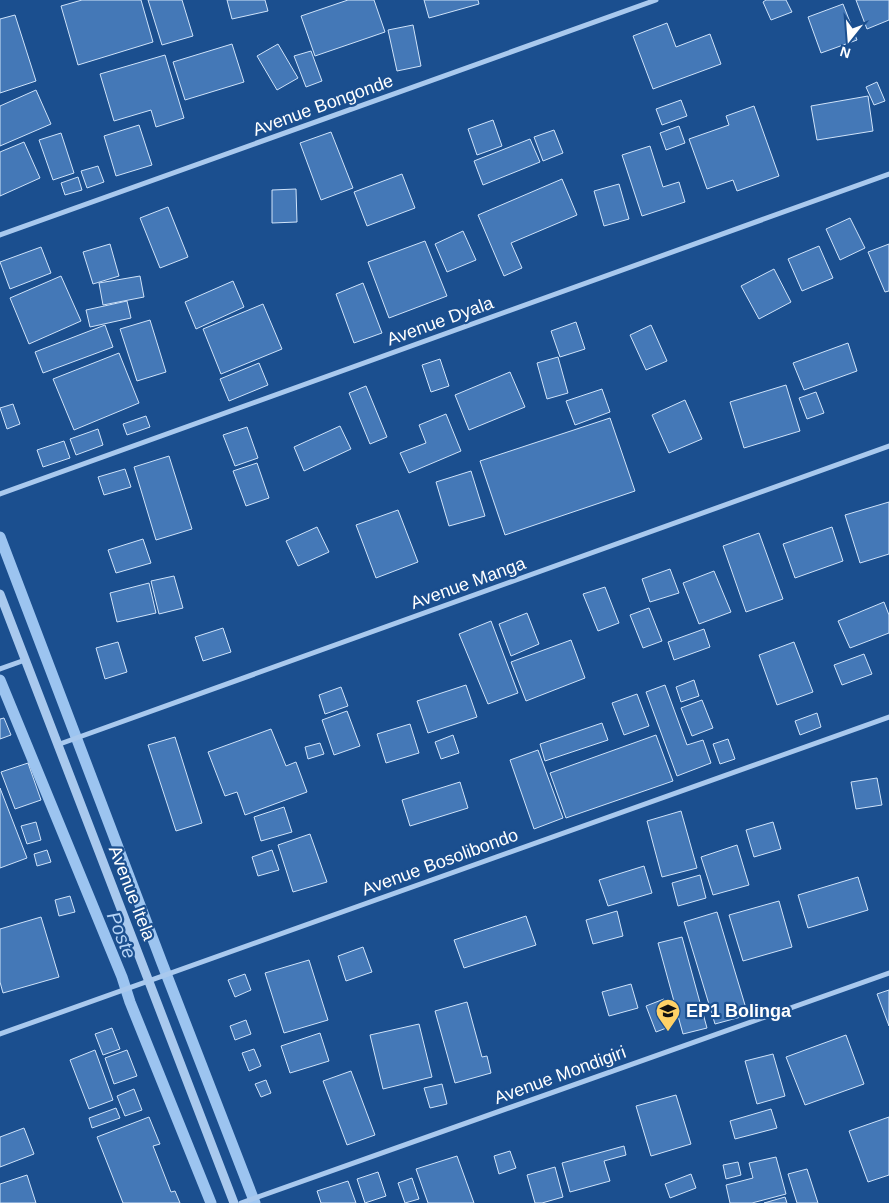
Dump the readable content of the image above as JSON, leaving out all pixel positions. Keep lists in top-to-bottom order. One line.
{"streets":{"street":["Avenue Bongonde","Avenue Dyala","Avenue Manga","Avenue Bosolibondo","Avenue Itela","Avenue Mondigiri"]},"crossings":[["Avenue Manga","Avenue Itela"],["Avenue Bosolibondo","Avenue Itela"]],"water":["Poste"],"places":{"school or university":["EP1 Bolinga"]},"north":"bottom"}
